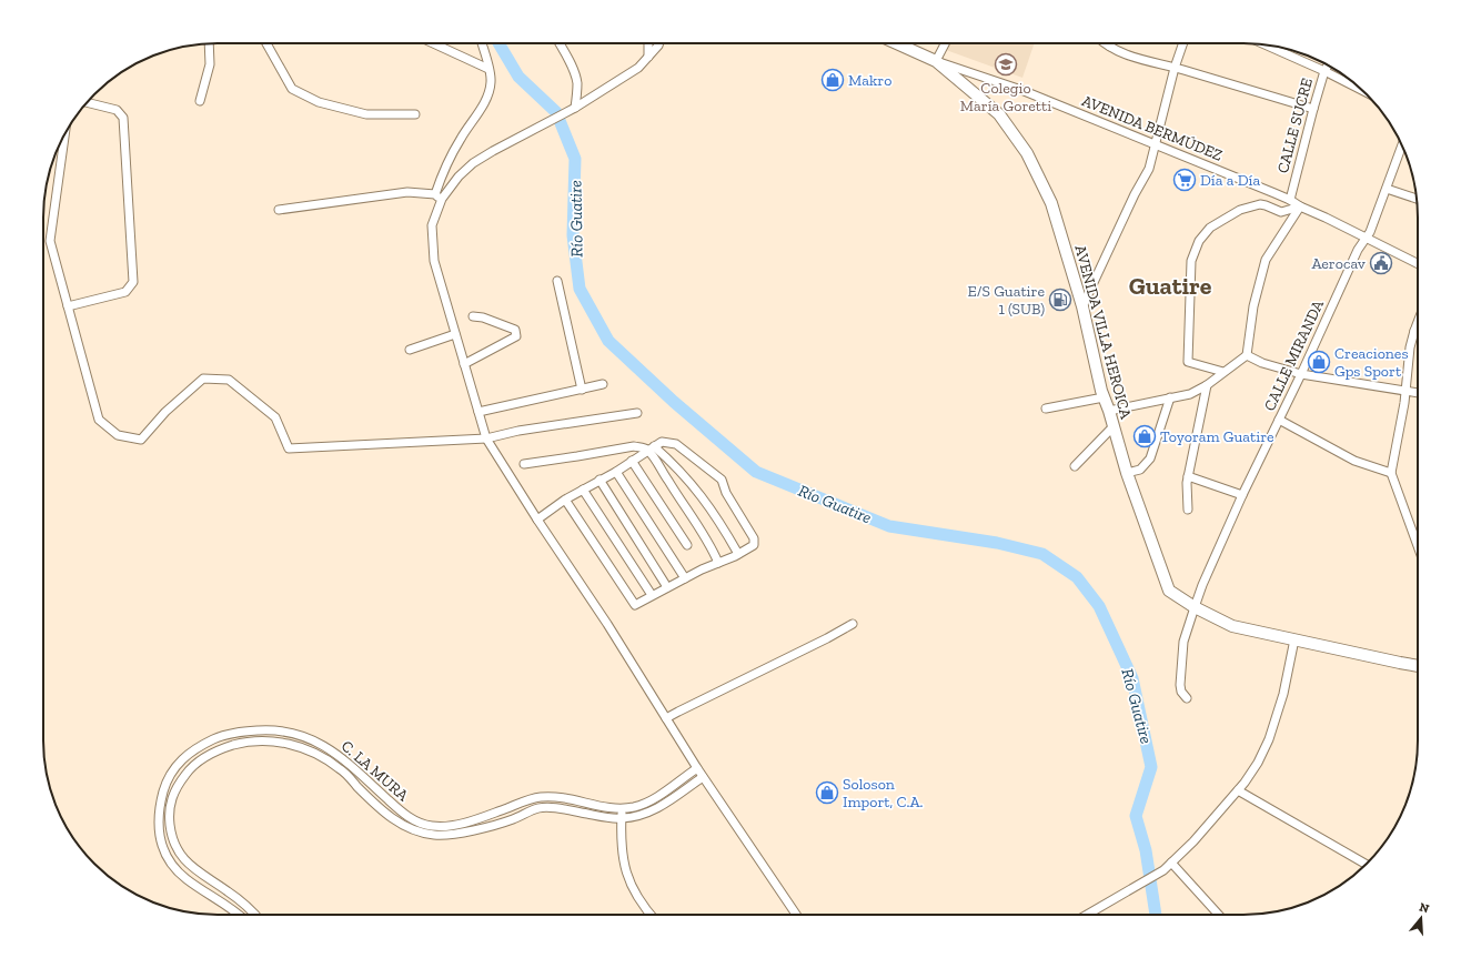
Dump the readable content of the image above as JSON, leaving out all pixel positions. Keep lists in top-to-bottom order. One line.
{"streets":{"main road":["AVENIDA VILLA HEROICA"],"street":["CALLE SUCRE","AVENIDA BERMÚDEZ","CALLE MIRANDA","C. LA MURA"]},"crossings":[["CALLE SUCRE","AVENIDA BERMÚDEZ"],["AVENIDA BERMÚDEZ","AVENIDA VILLA HEROICA"],["AVENIDA BERMÚDEZ","CALLE MIRANDA"],["AVENIDA VILLA HEROICA","CALLE MIRANDA"]],"districts":["Guatire"],"water":["Río Guatire"],"places":{"school or university":["Colegio María Goretti"],"shop":["Makro","Creaciones Gps Sport","Toyoram Guatire","Soloson Import, C.A."],"supermarket":["Día a Día"],"public building":["Aerocav"],"fuel station":["E/S Guatire 1 (SUB)"]},"north":"top"}
